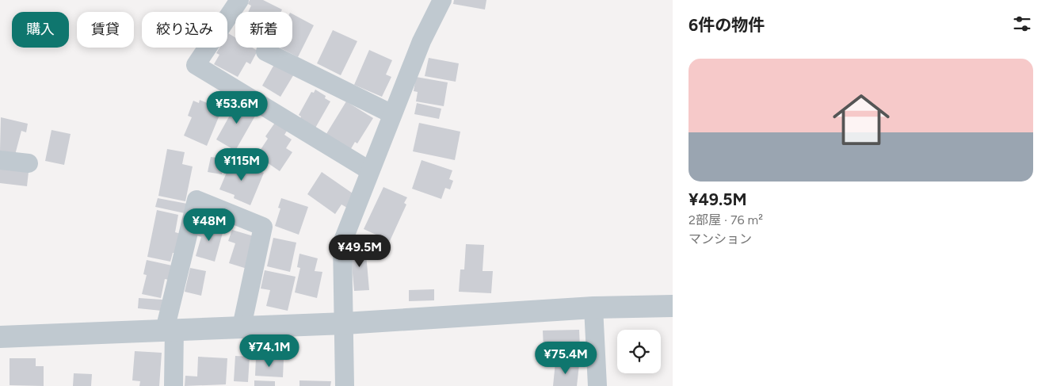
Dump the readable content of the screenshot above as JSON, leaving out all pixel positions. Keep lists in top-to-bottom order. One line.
{"page":{"heading":"6件の物件","chip":["購入","賃貸","絞り込み","新着"],"list":[{"name":"¥49.5M","note":"2部屋 · 76 m² · マンション"}],"price":["¥53.6M","¥115M","¥48M","¥49.5M","¥74.1M","¥75.4M"]}}
